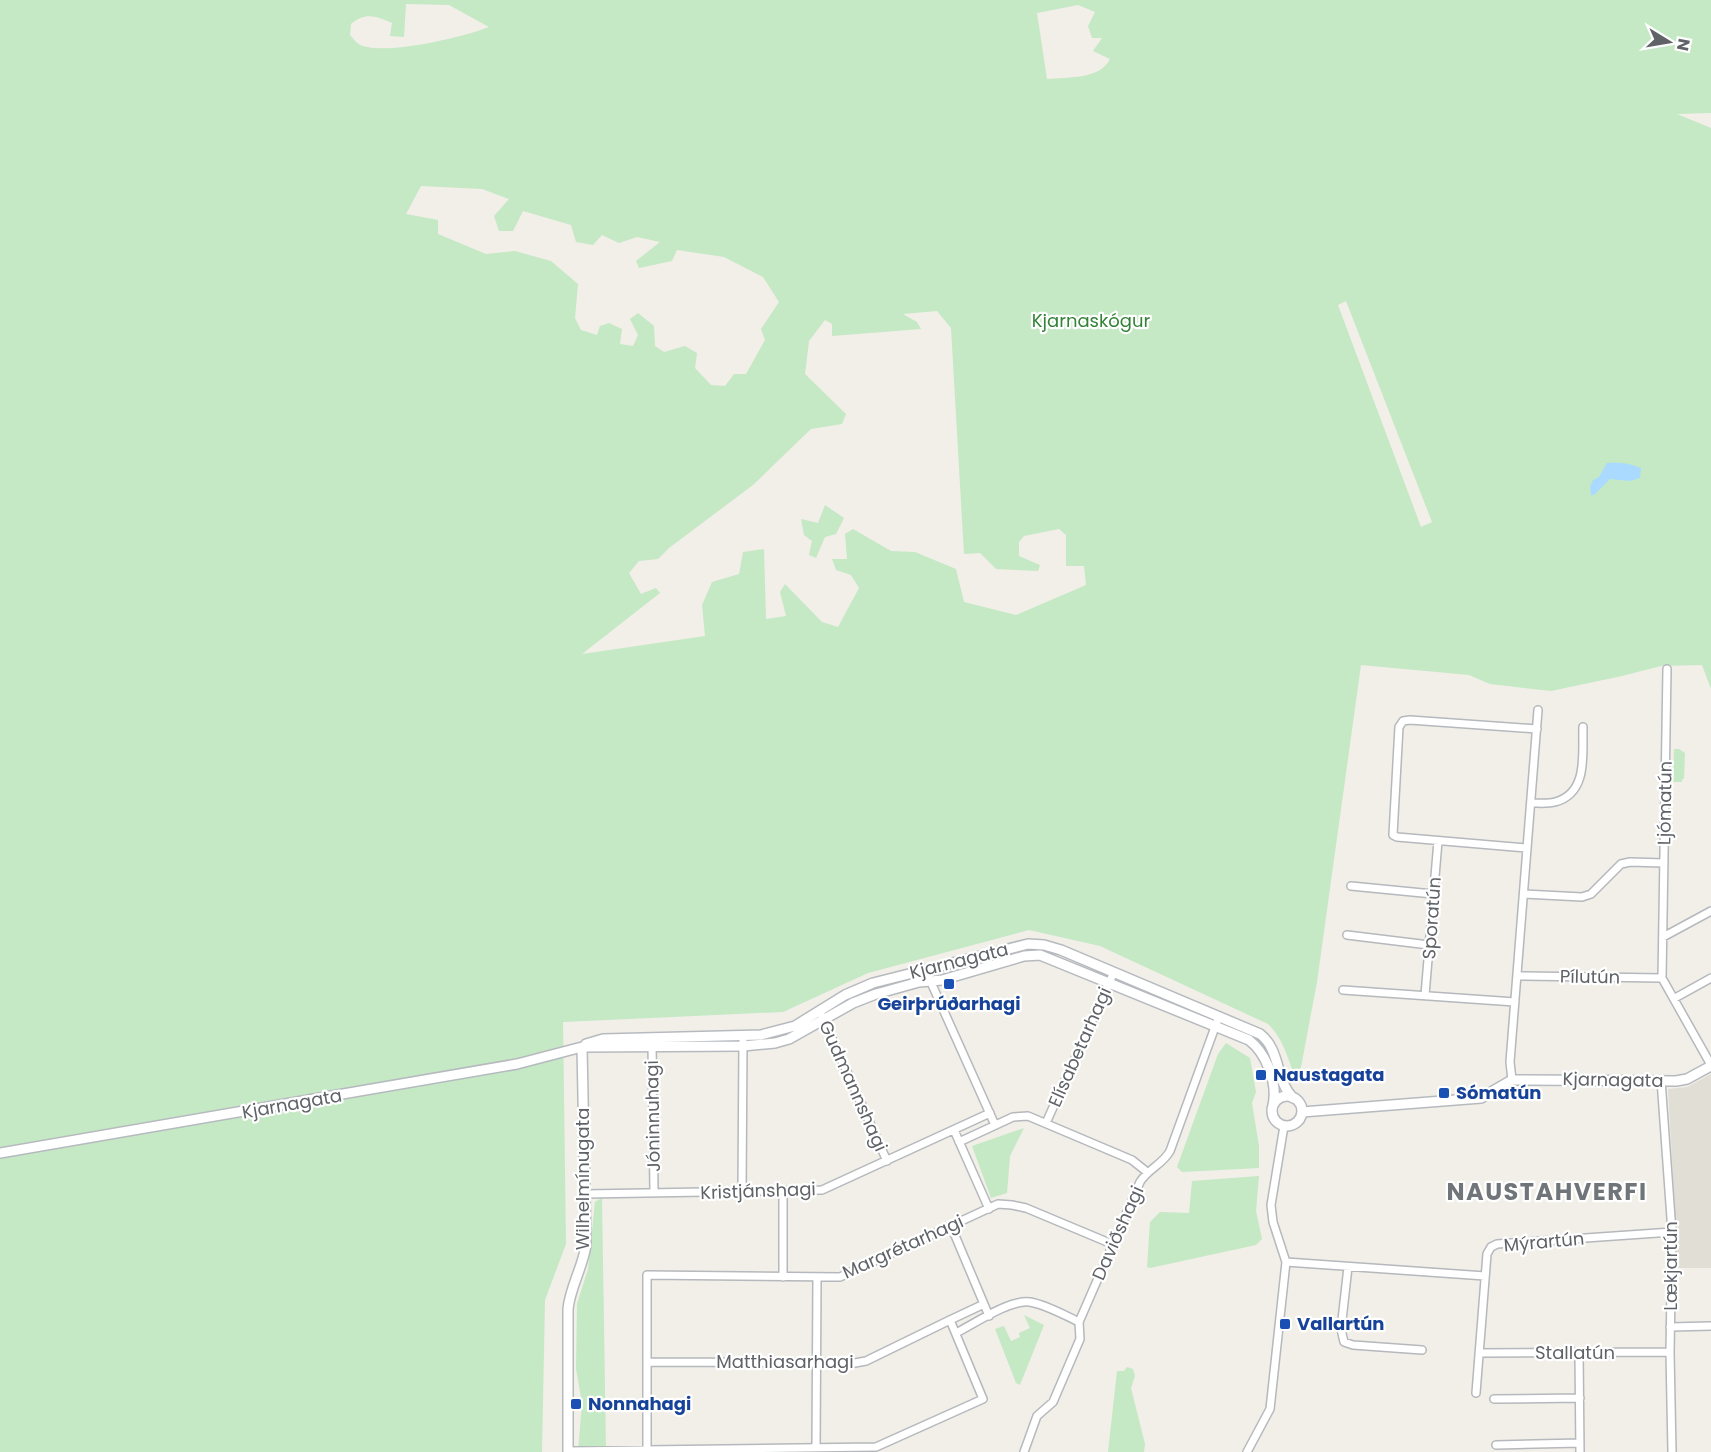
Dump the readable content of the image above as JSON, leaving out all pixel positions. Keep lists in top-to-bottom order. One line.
{"streets":{"street":["Ljómatún","Sporatún","Kjarnagata","Pílutún","Elísabetarhagi","Gudmannshagi","Jóninnuhagi","Wilhelmínugata","Kristjánshagi","Daviðshagi","Mýrartún","Margrétarhagi","Lækjartún","Stallatún","Matthiasarhagi"]},"crossings":[["Ljómatún","Pílutún"],["Kjarnagata","Elísabetarhagi"],["Kjarnagata","Gudmannshagi"],["Kjarnagata","Jóninnuhagi"],["Kjarnagata","Wilhelmínugata"],["Kjarnagata","Daviðshagi"],["Kjarnagata","Lækjartún"],["Gudmannshagi","Kristjánshagi"],["Jóninnuhagi","Kristjánshagi"],["Wilhelmínugata","Kristjánshagi"],["Daviðshagi","Margrétarhagi"],["Mýrartún","Lækjartún"],["Mýrartún","Stallatún"],["Margrétarhagi","Matthiasarhagi"],["Lækjartún","Stallatún"]],"districts":["NAUSTAHVERFI"],"parks":["Kjarnaskógur"],"places":{"transit":["Geirþrúðarhagi","Naustagata","Sómatún","Vallartún","Nonnahagi"]},"north":"right"}
